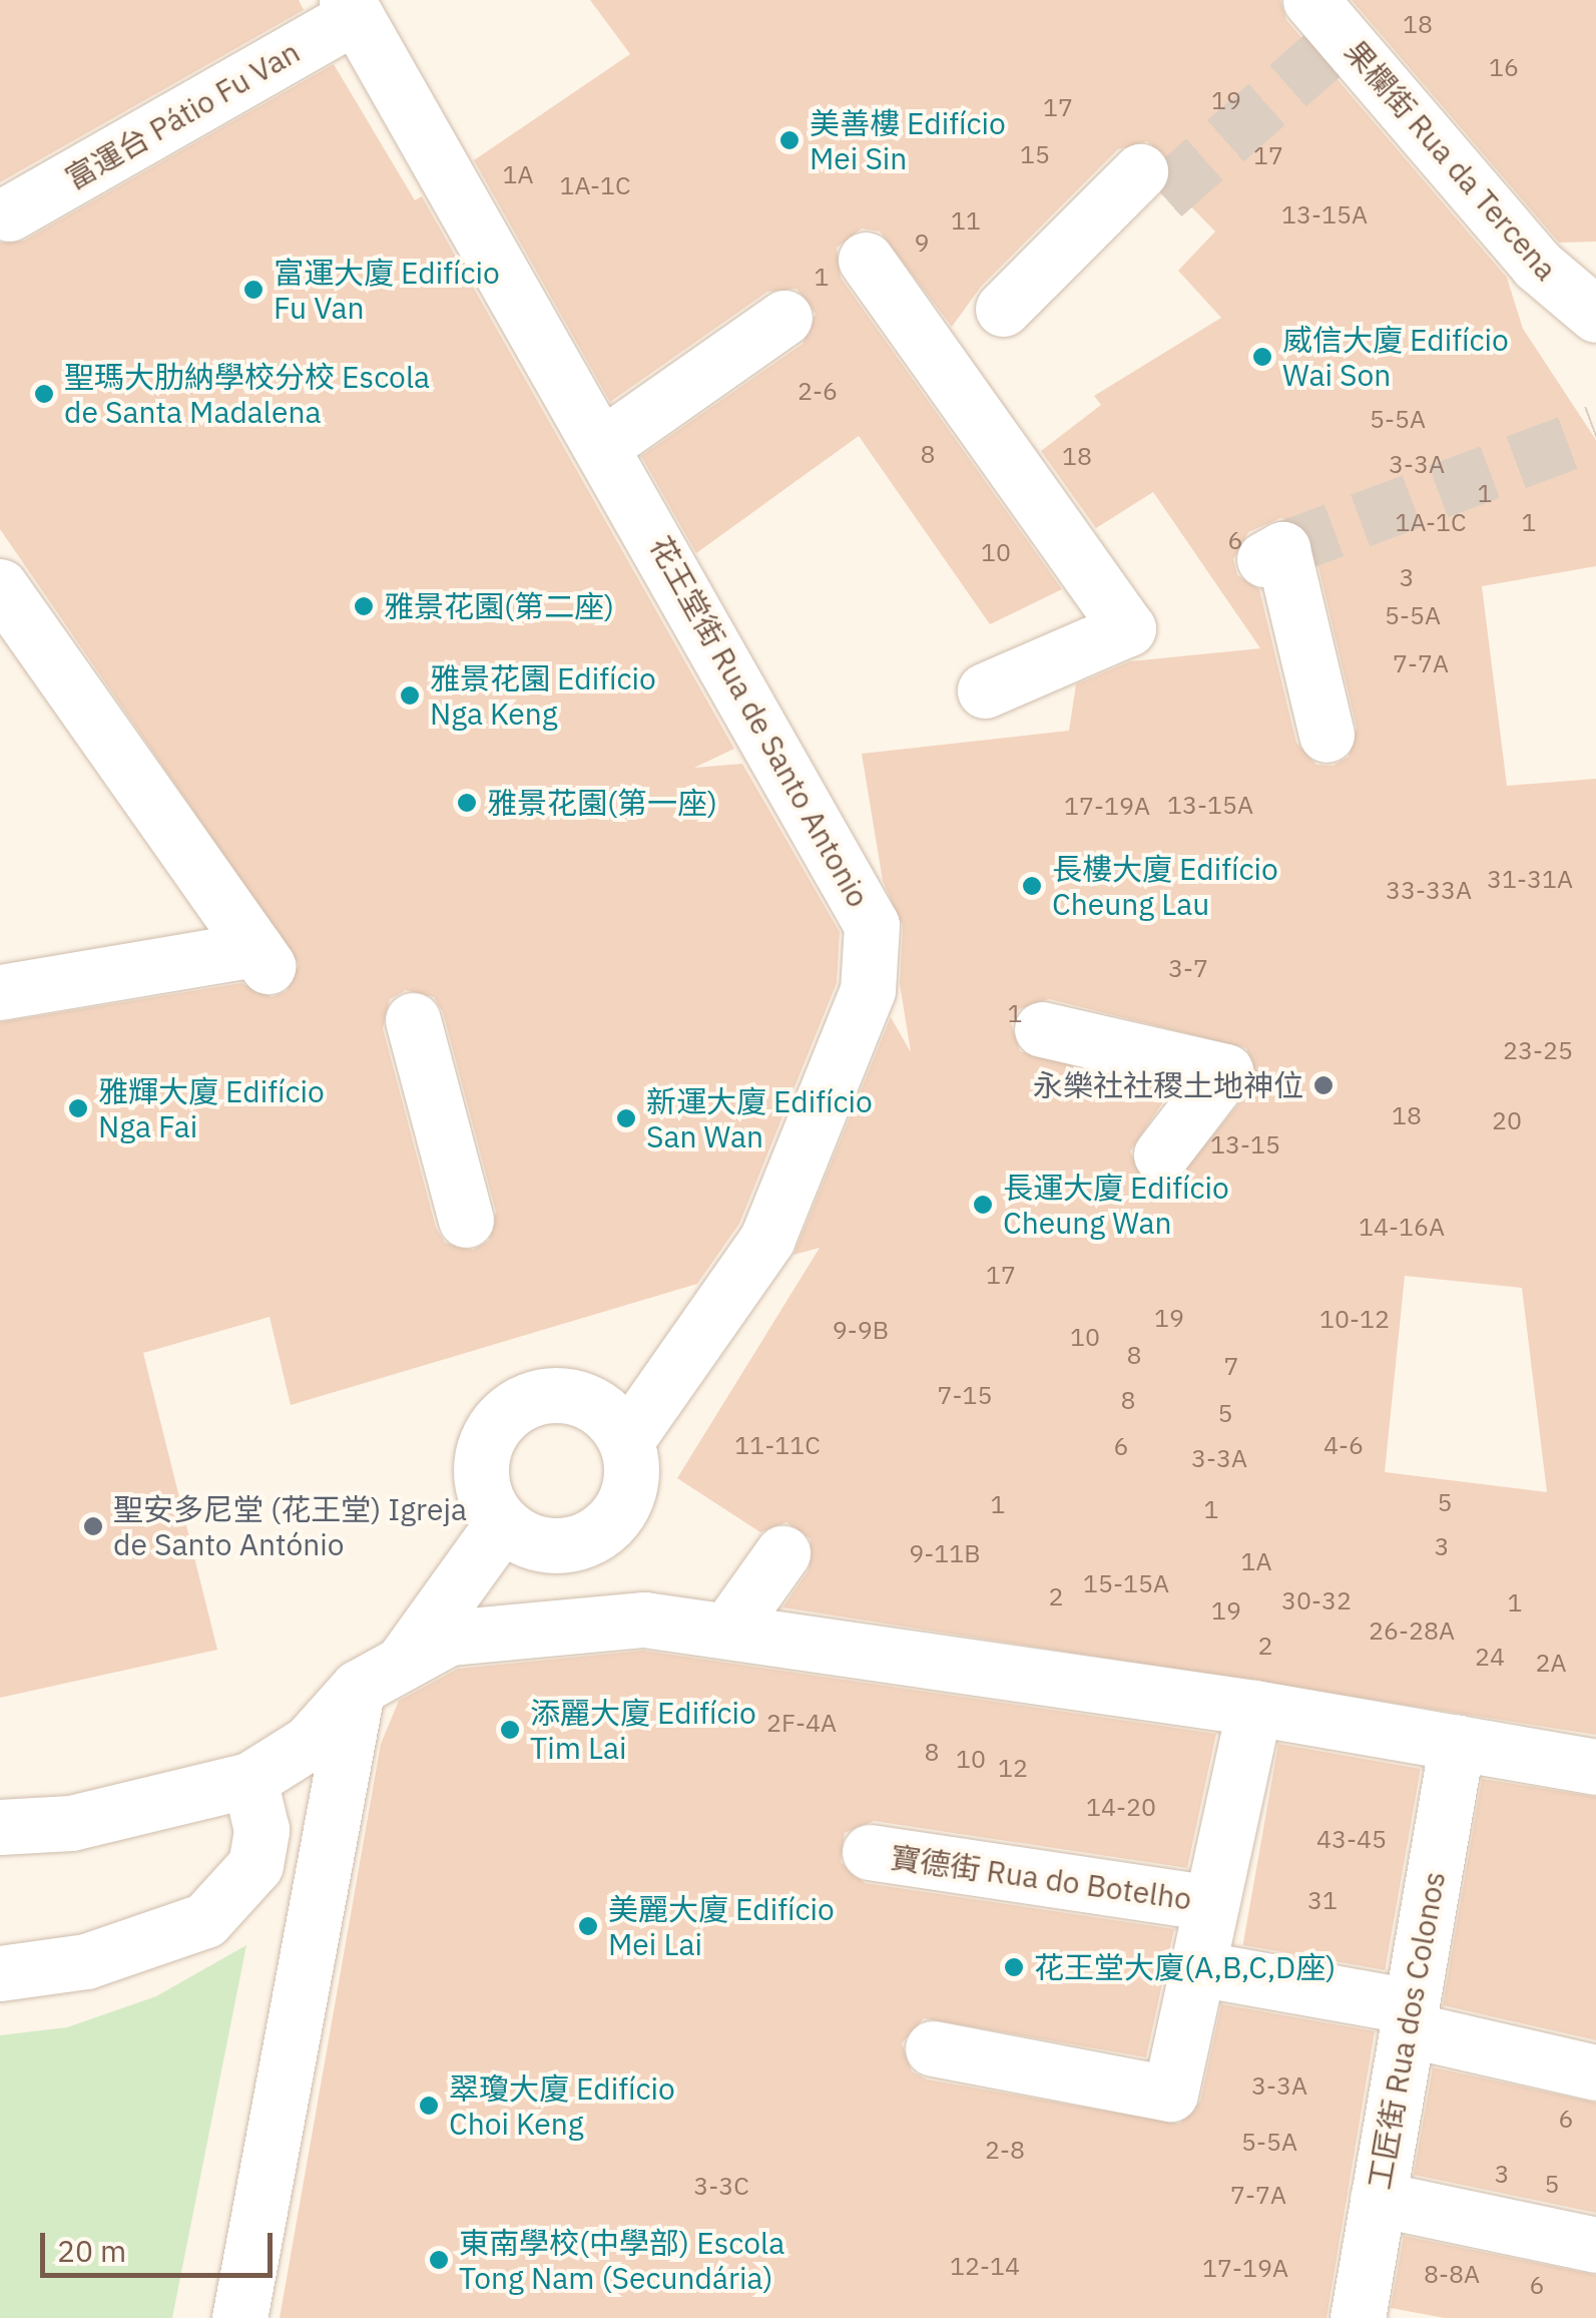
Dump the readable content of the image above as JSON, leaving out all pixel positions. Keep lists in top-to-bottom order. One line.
{"streets":{"street":["富運台 Pátio Fu Van","果欄街 Rua da Tercena","花王堂街 Rua de Santo Antonio","寶德街 Rua do Botelho","工匠街 Rua dos Colonos"]},"crossings":[["富運台 Pátio Fu Van","花王堂街 Rua de Santo Antonio"]],"places":["美善樓 Edifício Mei Sin","富運大廈 Edifício Fu Van","威信大廈 Edifício Wai Son","聖瑪大肋納學校分校 Escola de Santa Madalena","雅景花園(第二座)","雅景花園 Edifício Nga Keng","雅景花園(第一座)","長樓大廈 Edifício Cheung Lau","永樂社社稷土地神位","雅輝大廈 Edifício Nga Fai","新運大廈 Edifício San Wan","長運大廈 Edifício Cheung Wan","聖安多尼堂 (花王堂) Igreja de Santo António","添麗大廈 Edifício Tim Lai","美麗大廈 Edifício Mei Lai","花王堂大廈(A,B,C,D座)","翠瓊大廈 Edifício Choi Keng","東南學校(中學部) Escola Tong Nam (Secundária)"],"house_numbers":["18","16","19","17","15","17","1A","1A-1C","13-15A","11","9","1","2-6","5-5A","8","18","3-3A","1","1A-1C","1","6","10","3","5-5A","7-7A","13-15A","17-19A","31-31A","33-33A","3-7","1","23-25","18","20","13-15","14-16A","17","19","10-12","9-9B","10","8","7","7-15","8","5","11-11C","4-6","6","3-3A","5","1","1","3","9-11B","1A","15-15A","2","30-32","1","19","26-28A","2","24","2A","2F-4A","8","10","12","14-20","43-45","31","3-3A","6","5-5A","2-8","3","5","3-3C","7-7A","12-14","17-19A","8-8A","6"],"scale_bar":"20 m"}
